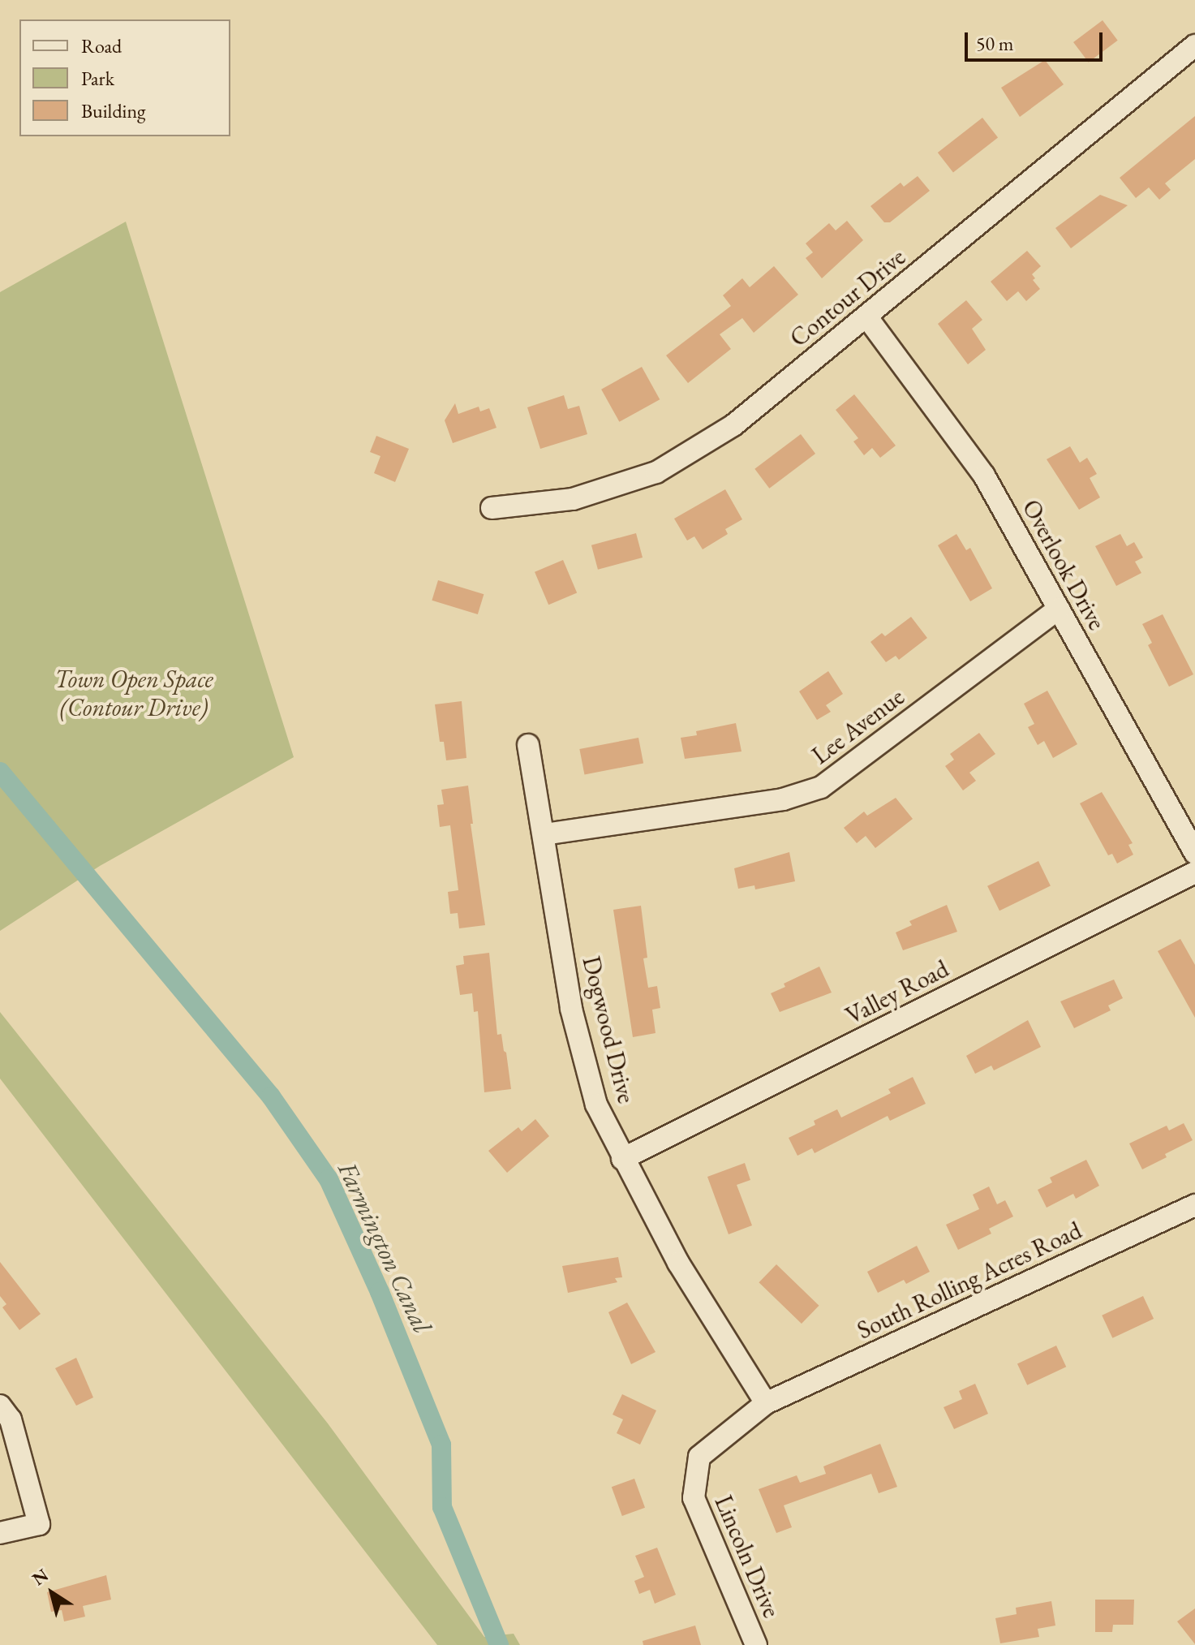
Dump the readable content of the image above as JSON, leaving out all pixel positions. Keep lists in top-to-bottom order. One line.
{"streets":{"street":["Contour Drive","Overlook Drive","Lee Avenue","Valley Road","Dogwood Drive","South Rolling Acres Road","Lincoln Drive"]},"crossings":[["Contour Drive","Overlook Drive"],["Overlook Drive","Lee Avenue"],["Lee Avenue","Dogwood Drive"],["Valley Road","Dogwood Drive"],["Dogwood Drive","South Rolling Acres Road"],["Dogwood Drive","Lincoln Drive"],["South Rolling Acres Road","Lincoln Drive"]],"water":["Farmington Canal"],"parks":["Town Open Space (Contour Drive)"],"legend":["Road","Park","Building"],"scale_bar":"50 m","north":"top left"}
